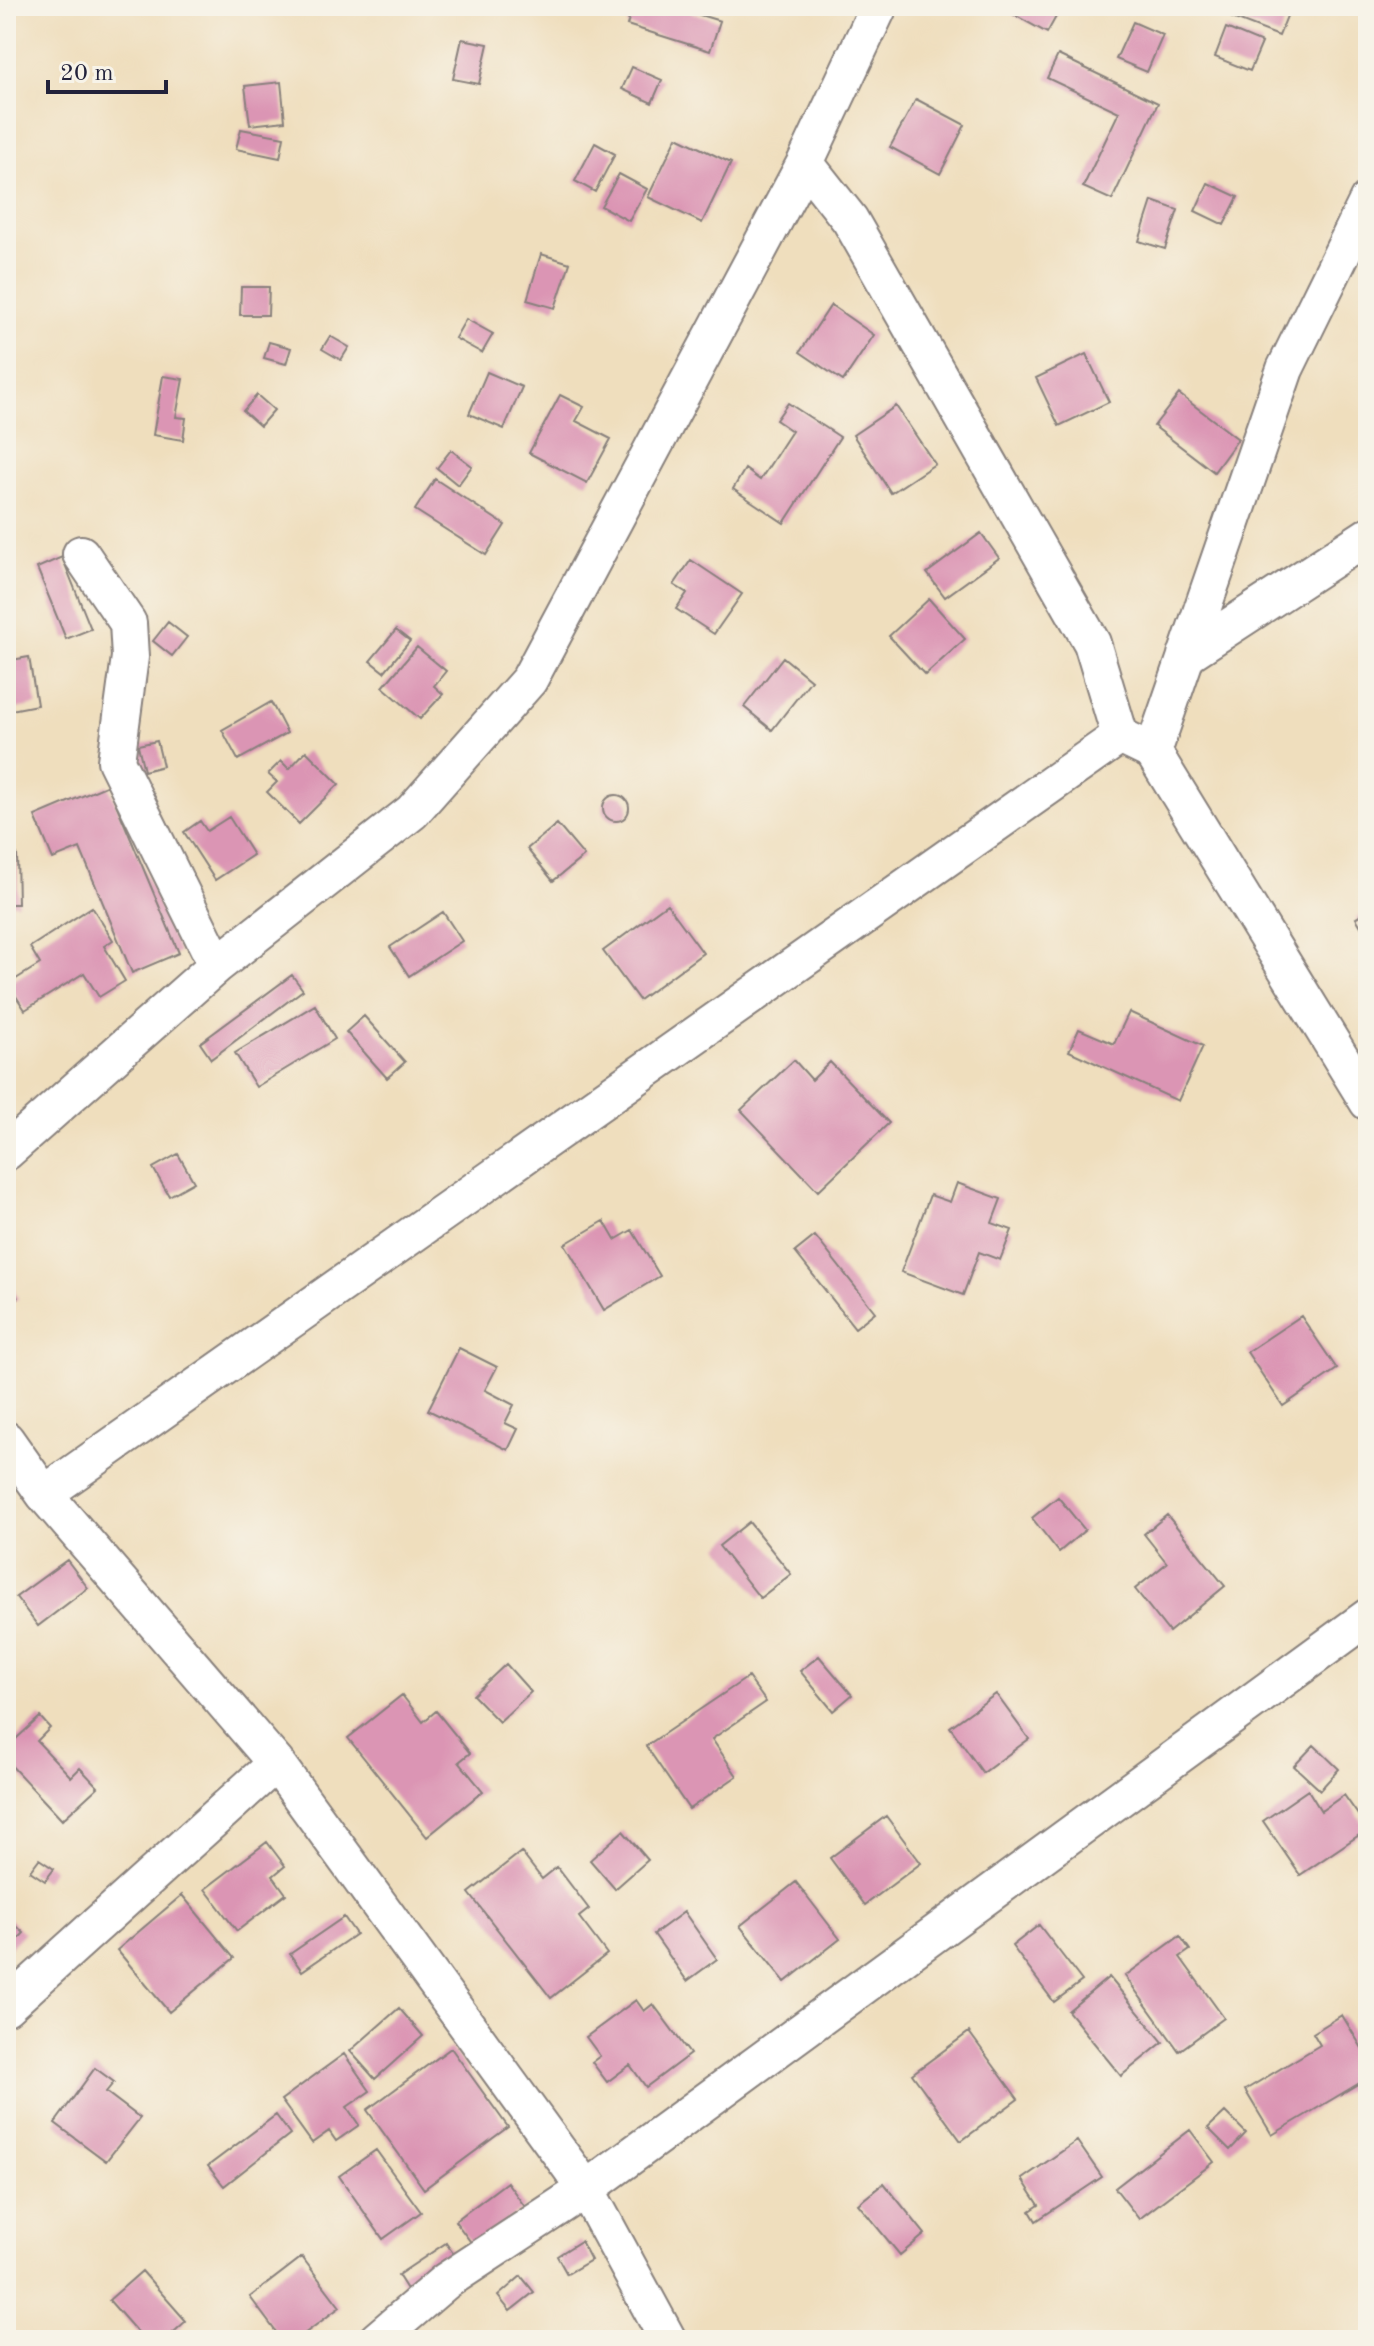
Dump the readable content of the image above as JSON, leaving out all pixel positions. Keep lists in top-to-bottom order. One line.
{"scale_bar":"20 m"}
